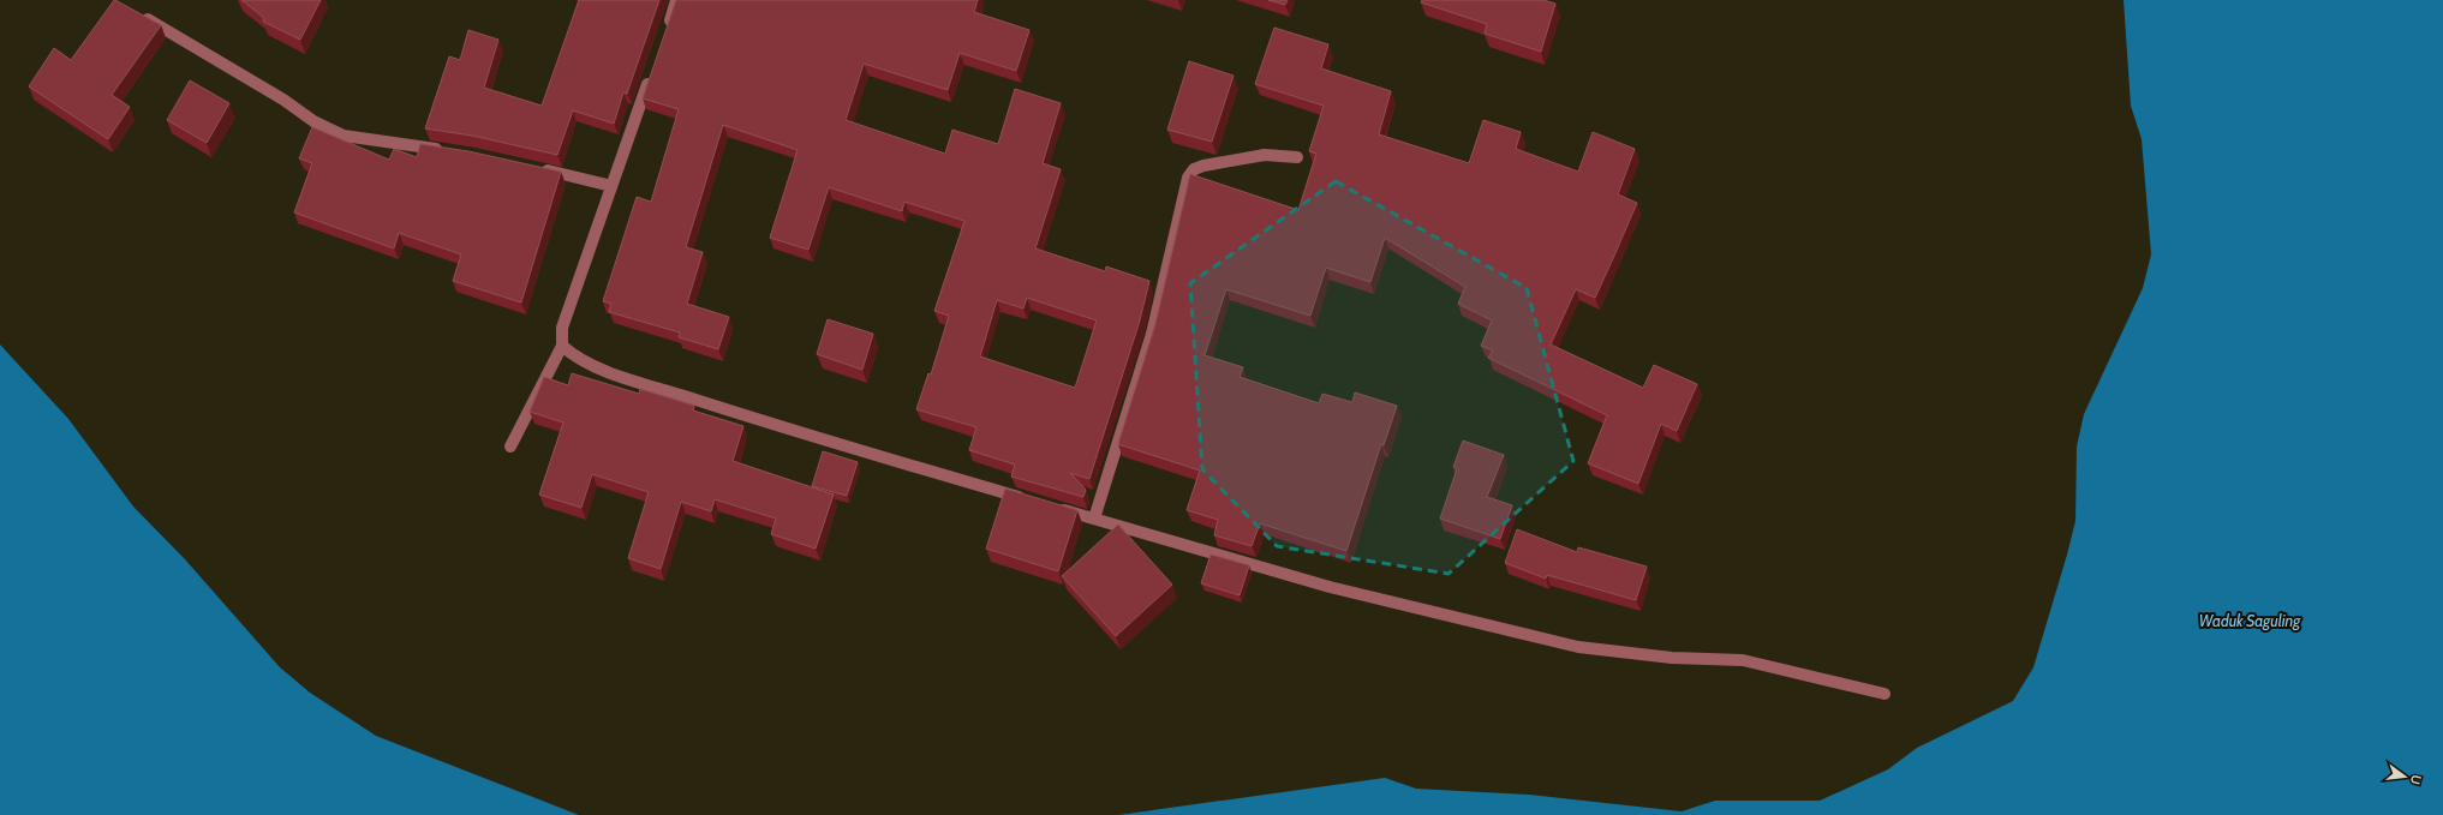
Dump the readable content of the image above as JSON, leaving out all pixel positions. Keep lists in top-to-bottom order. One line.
{"water":["Waduk Saguling"],"north":"right"}
